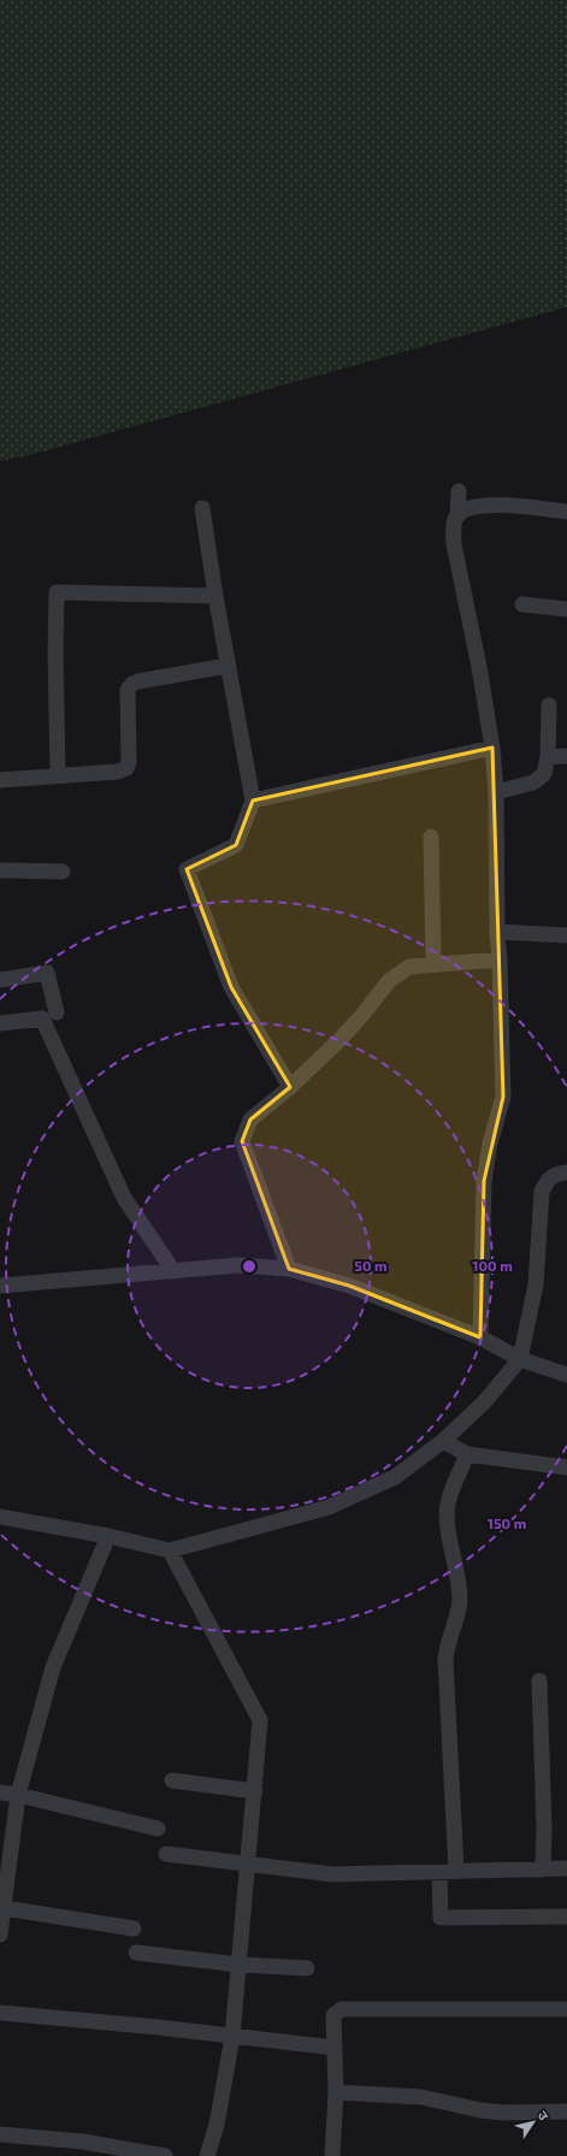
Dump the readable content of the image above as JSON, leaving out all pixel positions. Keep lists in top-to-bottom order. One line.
{"north":"top right","rings":["50 m","100 m","150 m"]}
